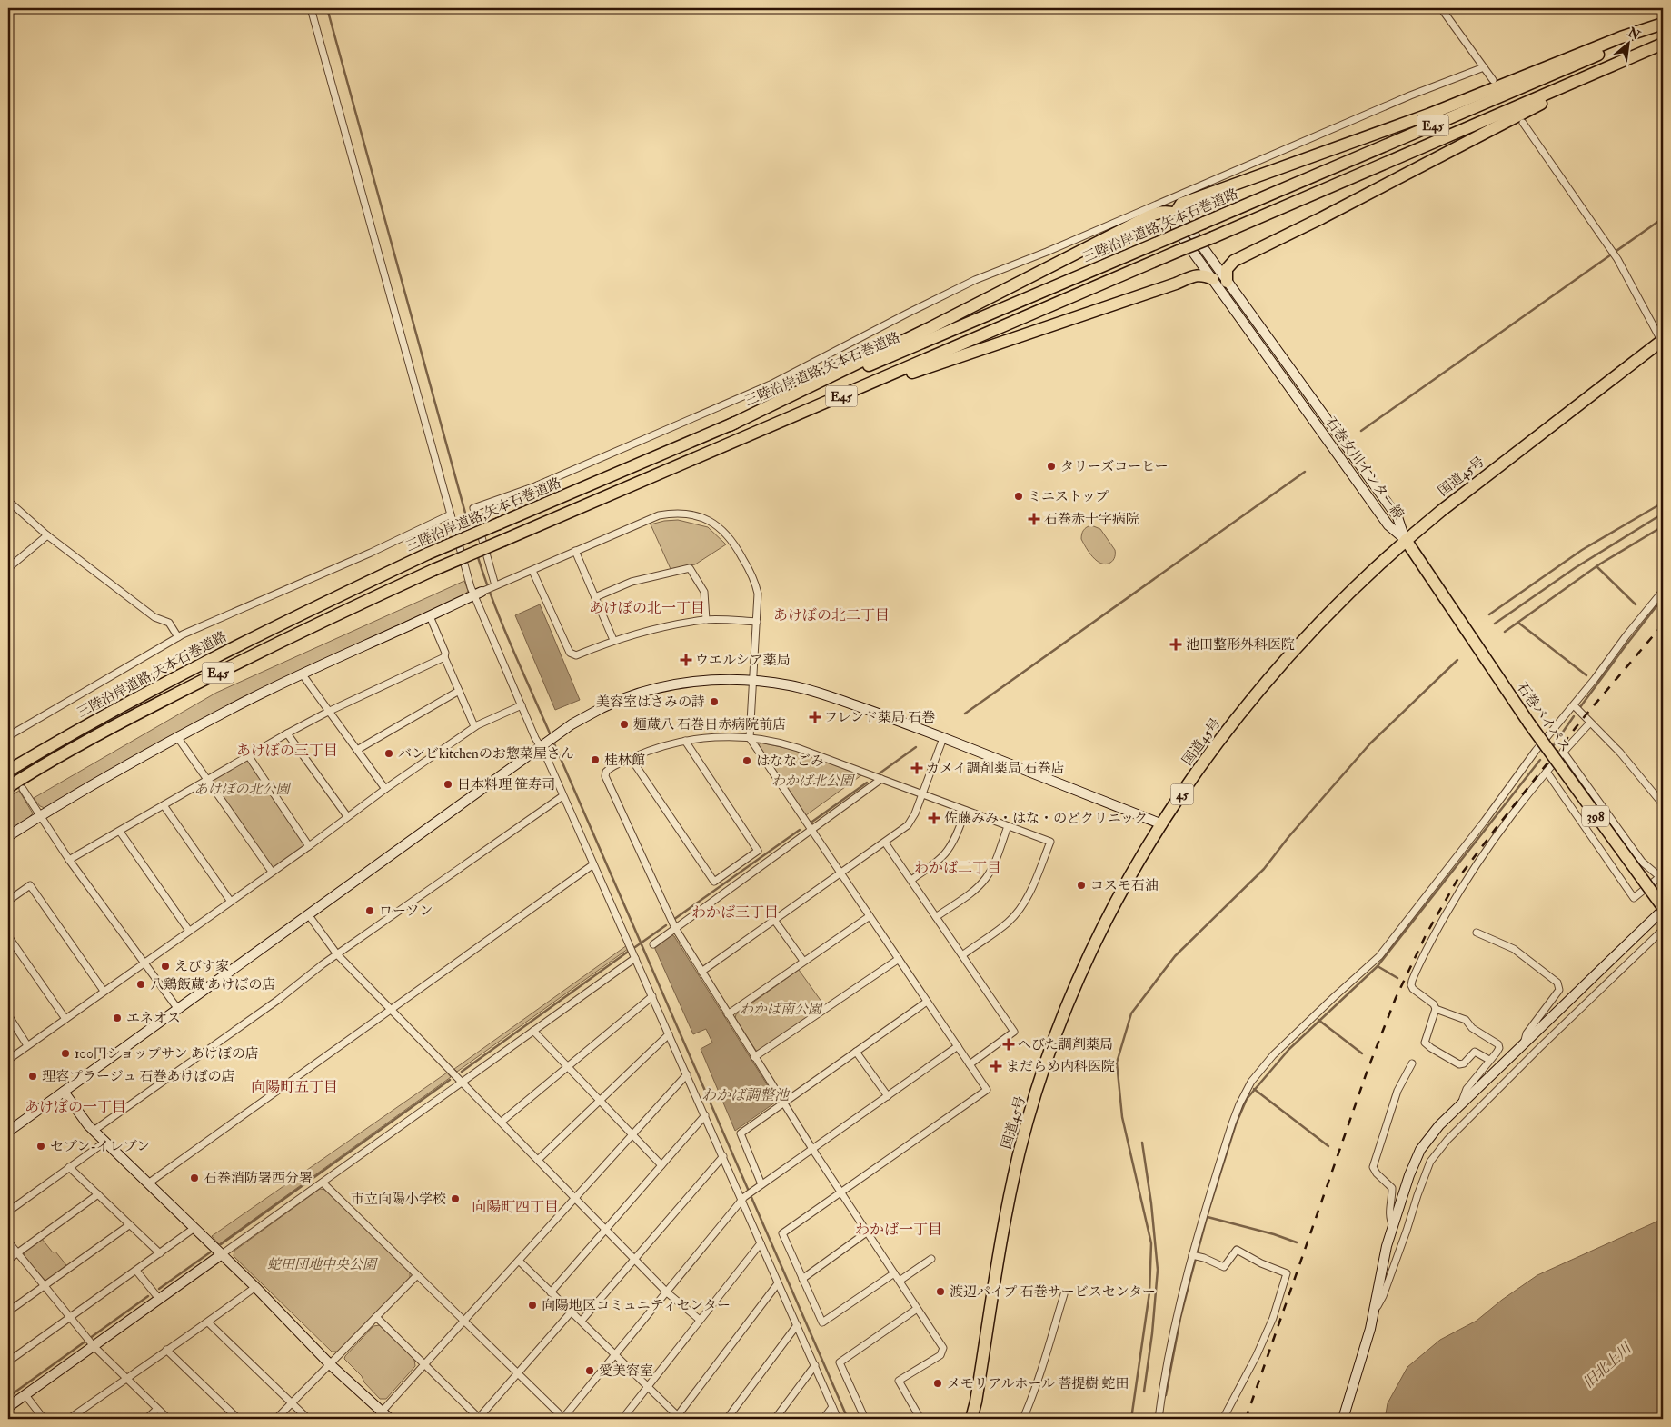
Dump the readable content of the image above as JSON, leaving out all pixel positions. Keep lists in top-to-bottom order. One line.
{"streets":{"highway":["E45","三陸沿岸道路;矢本石巻道路","国道45号","石巻バイパス","45","398"],"street":["石巻女川インター線"]},"crossings":[["石巻女川インター線","国道45号"],["石巻女川インター線","石巻バイパス"],["国道45号","石巻バイパス"]],"districts":["あけぼの北一丁目","あけぼの北二丁目","あけぼの三丁目","わかば二丁目","わかば三丁目","向陽町五丁目","あけぼの一丁目","向陽町四丁目","わかば一丁目"],"water":["わかば調整池","旧北上川"],"parks":["わかば北公園","あけぼの北公園","わかば南公園","蛇田団地中央公園"],"places":{"other":["タリーズコーヒー","ミニストップ","美容室はさみの詩","麺蔵八 石巻日赤病院前店","バンビkitchenのお惣菜屋さん","桂林館","はななごみ","日本料理 笹寿司","コスモ石油","ローソン","えびす家","八鶏飯蔵 あけぼの店","エネオス","100円ショップサン あけぼの店","理容プラージュ 石巻あけぼの店","セブン-イレブン","石巻消防署西分署","市立向陽小学校","渡辺パイプ 石巻サービスセンター","向陽地区コミュニティセンター","愛美容室","メモリアルホール 菩提樹 蛇田"],"health":["石巻赤十字病院","池田整形外科医院","ウエルシア薬局","フレンド薬局 石巻","カメイ調剤薬局 石巻店","佐藤みみ・はな・のどクリニック","へびた調剤薬局","まだらめ内科医院"]},"north":"top right"}
